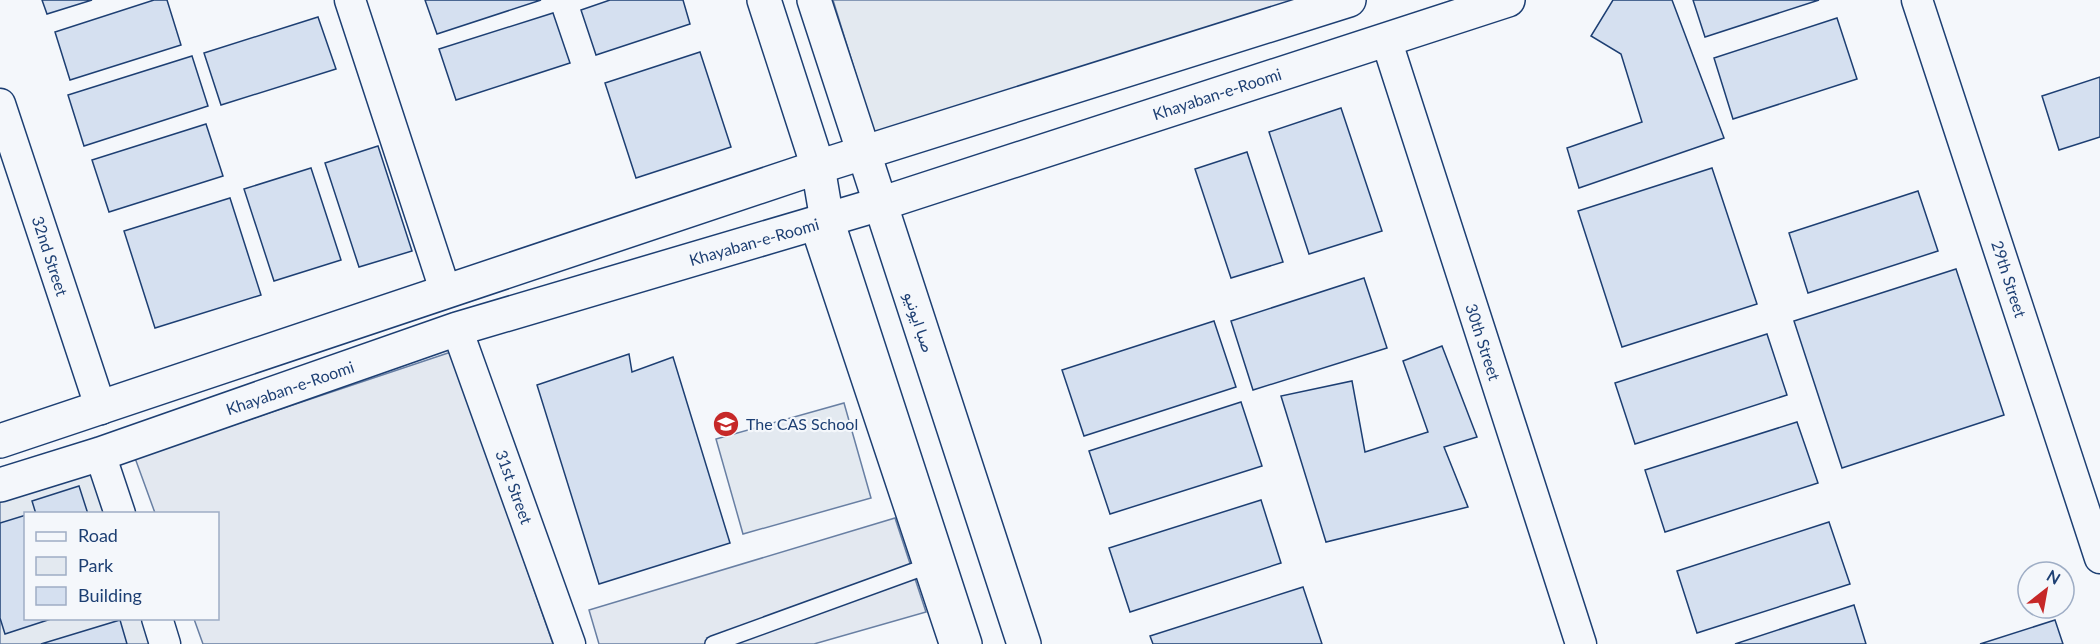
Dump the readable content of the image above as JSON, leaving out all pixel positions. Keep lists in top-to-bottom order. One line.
{"streets":{"street":["Khayaban-e-Roomi","32nd Street","29th Street","صبا ایونیو","30th Street","31st Street"]},"crossings":[["Khayaban-e-Roomi","صبا ایونیو"],["Khayaban-e-Roomi","30th Street"],["Khayaban-e-Roomi","31st Street"]],"places":{"school or university":["The CAS School"]},"legend":["Road","Park","Building"],"north":"top right"}
